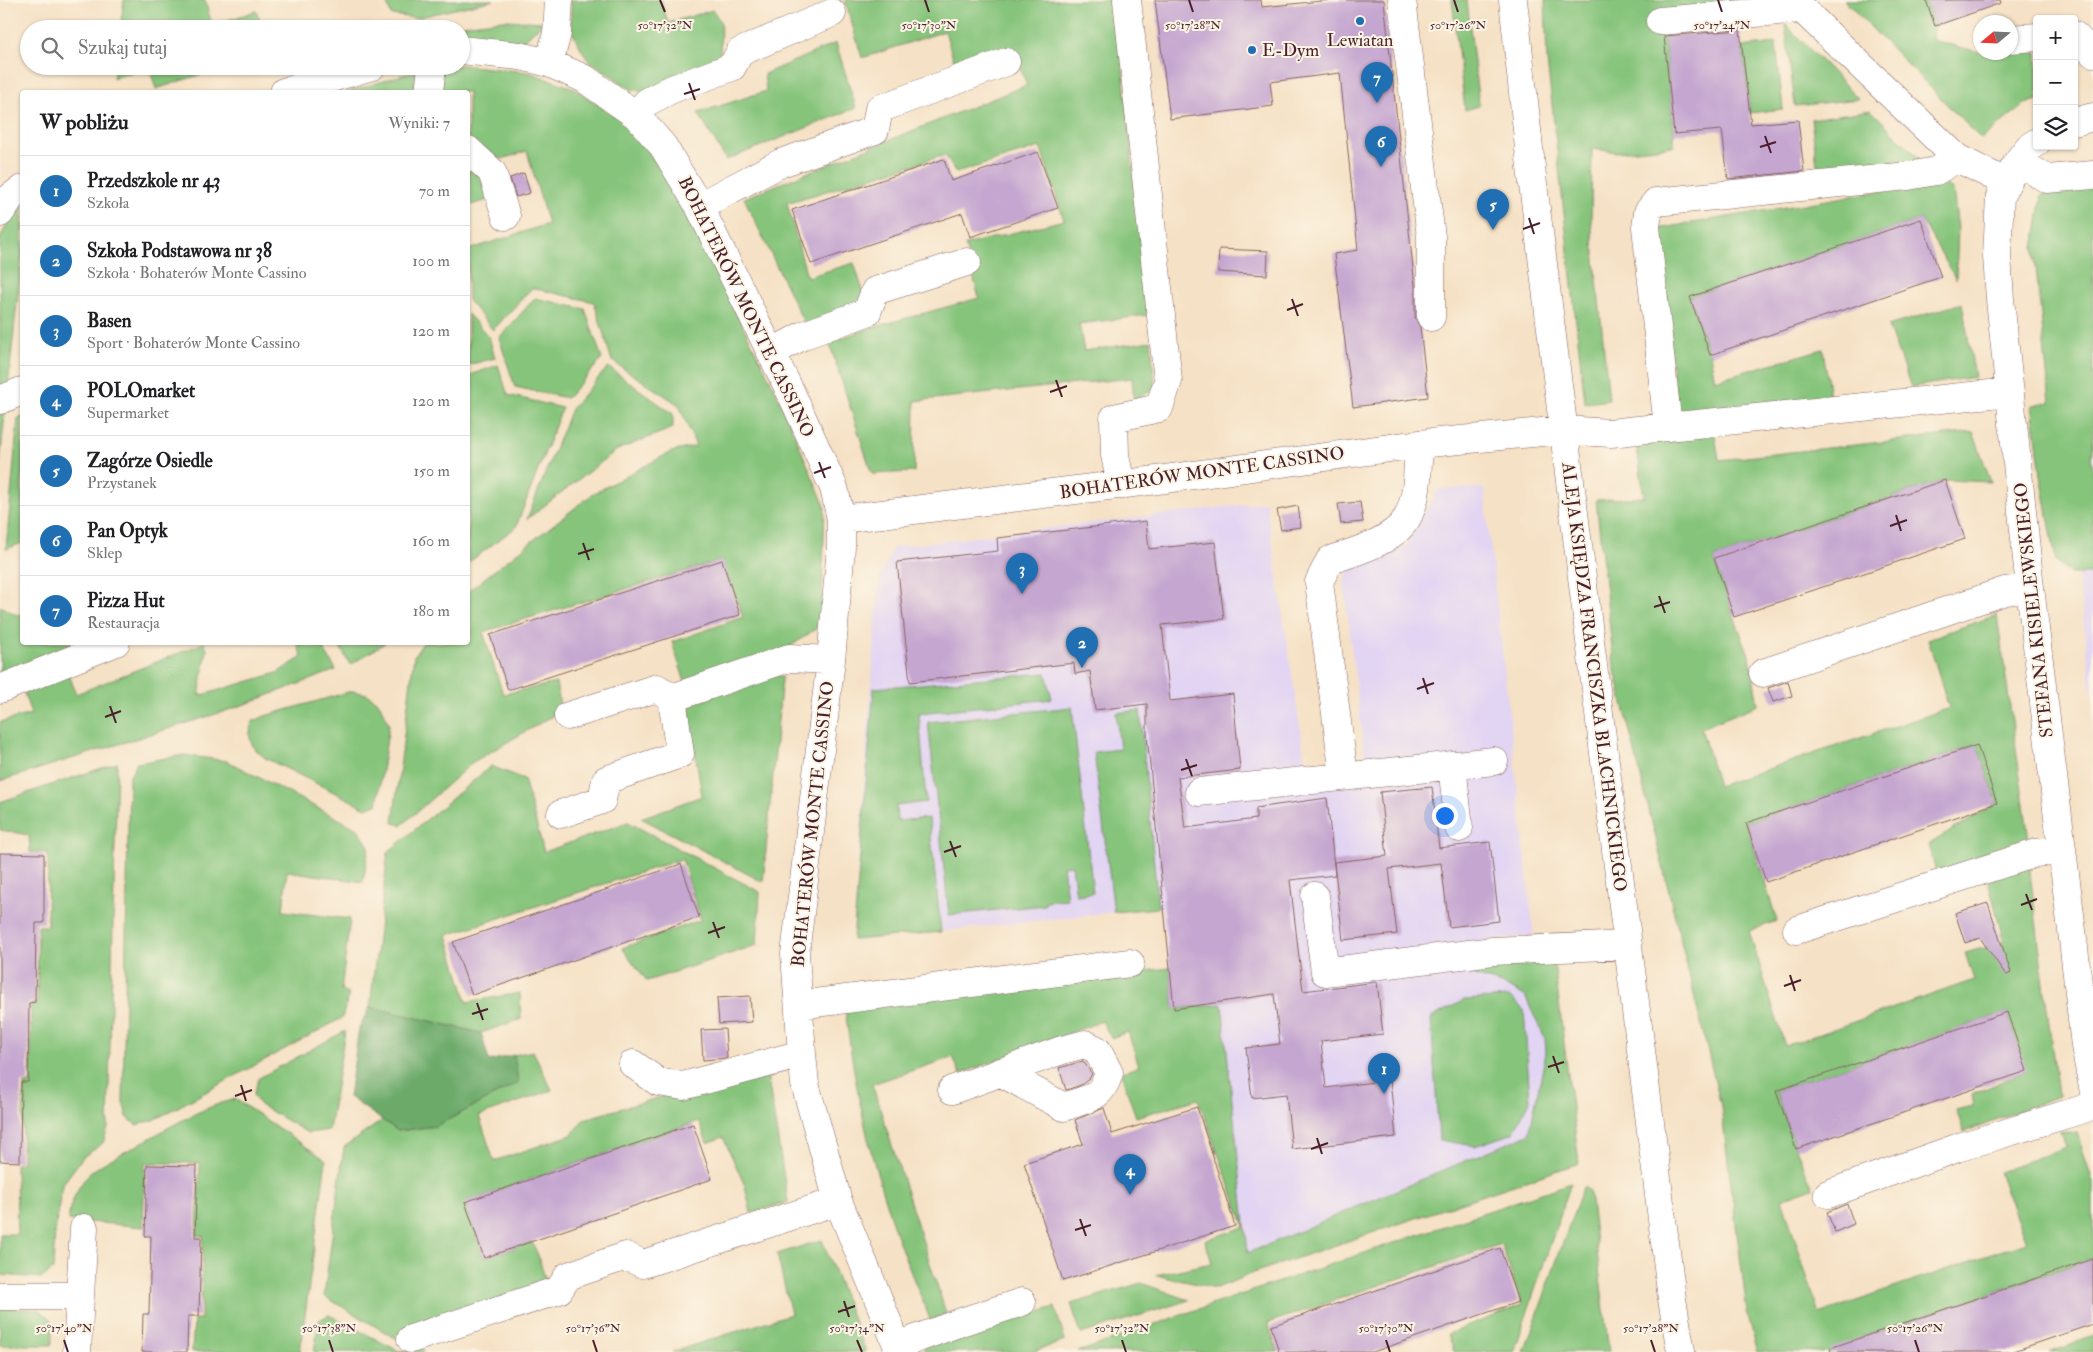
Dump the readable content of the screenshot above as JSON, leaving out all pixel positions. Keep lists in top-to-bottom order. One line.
{"streets":{"street":["BOHATERÓW MONTE CASSINO","STEFANA KISIELEWSKIEGO","ALEJA KSIĘDZA FRANCISZKA BLACHNICKIEGO"]},"crossings":[["BOHATERÓW MONTE CASSINO","STEFANA KISIELEWSKIEGO"],["BOHATERÓW MONTE CASSINO","ALEJA KSIĘDZA FRANCISZKA BLACHNICKIEGO"]],"places":["Lewiatan","E-Dym"],"north":"left","page":{"map_buttons":["+","−"],"search":"Szukaj tutaj","pins":["7","6","5","3","2","1","4"],"heading":["W pobliżu","Wyniki: 7"],"list":[{"mark":"1","name":"Przedszkole nr 43","note":"Szkoła","value":"70 m"},{"mark":"2","name":"Szkoła Podstawowa nr 38","note":"Szkoła · Bohaterów Monte Cassino","value":"100 m"},{"mark":"3","name":"Basen","note":"Sport · Bohaterów Monte Cassino","value":"120 m"},{"mark":"4","name":"POLOmarket","note":"Supermarket","value":"120 m"},{"mark":"5","name":"Zagórze Osiedle","note":"Przystanek","value":"150 m"},{"mark":"6","name":"Pan Optyk","note":"Sklep","value":"160 m"},{"mark":"7","name":"Pizza Hut","note":"Restauracja","value":"180 m"}]},"coordinates":["50°17'30\"N","50°17'28\"N","50°17'32\"N","50°17'26\"N","50°17'24\"N","50°17'40\"N","50°17'38\"N","50°17'36\"N","50°17'34\"N"]}
